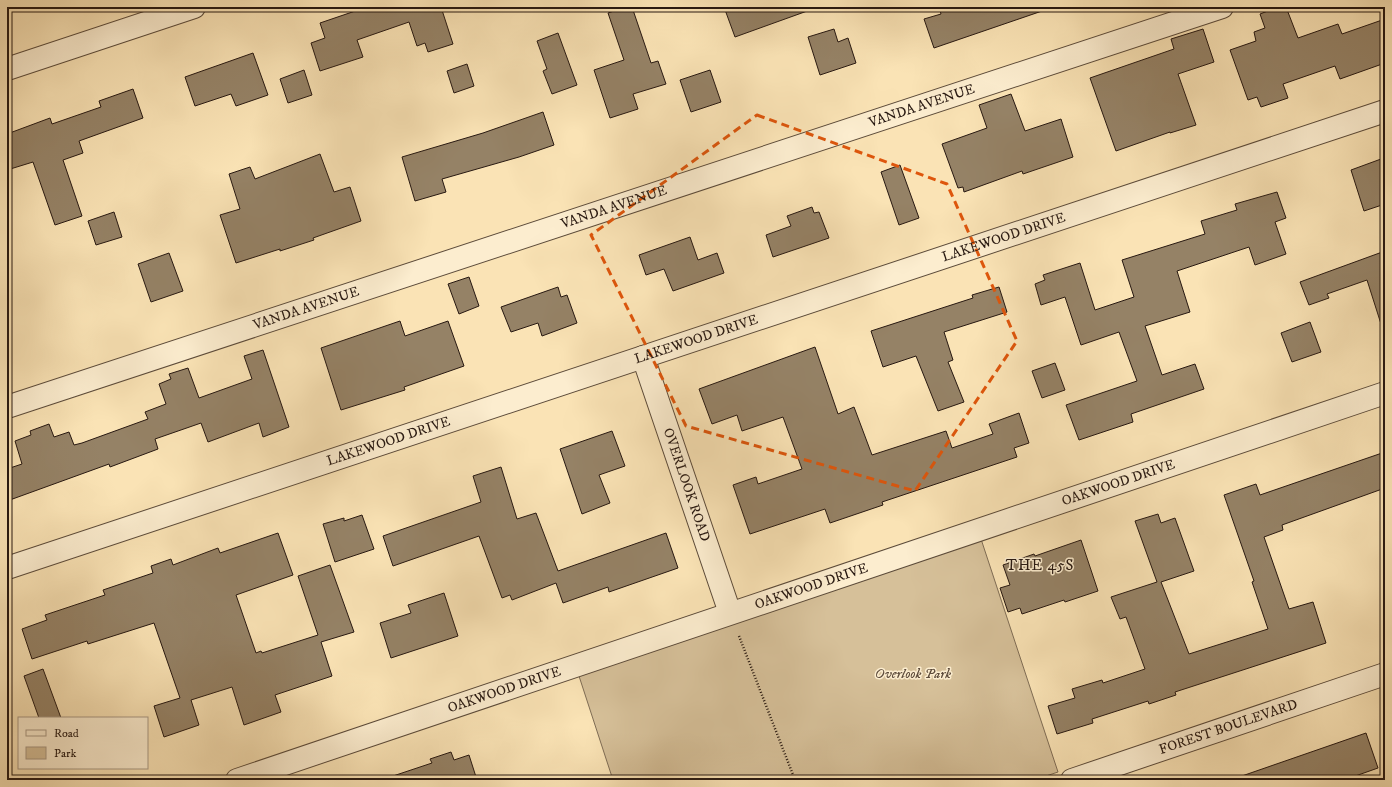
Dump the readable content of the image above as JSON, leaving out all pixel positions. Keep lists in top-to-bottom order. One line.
{"streets":{"street":["VANDA AVENUE","LAKEWOOD DRIVE","OAKWOOD DRIVE","OVERLOOK ROAD","FOREST BOULEVARD"]},"crossings":[["LAKEWOOD DRIVE","OVERLOOK ROAD"],["OAKWOOD DRIVE","OVERLOOK ROAD"]],"districts":["THE 45S"],"parks":["Overlook Park"],"legend":["Road","Park"]}
